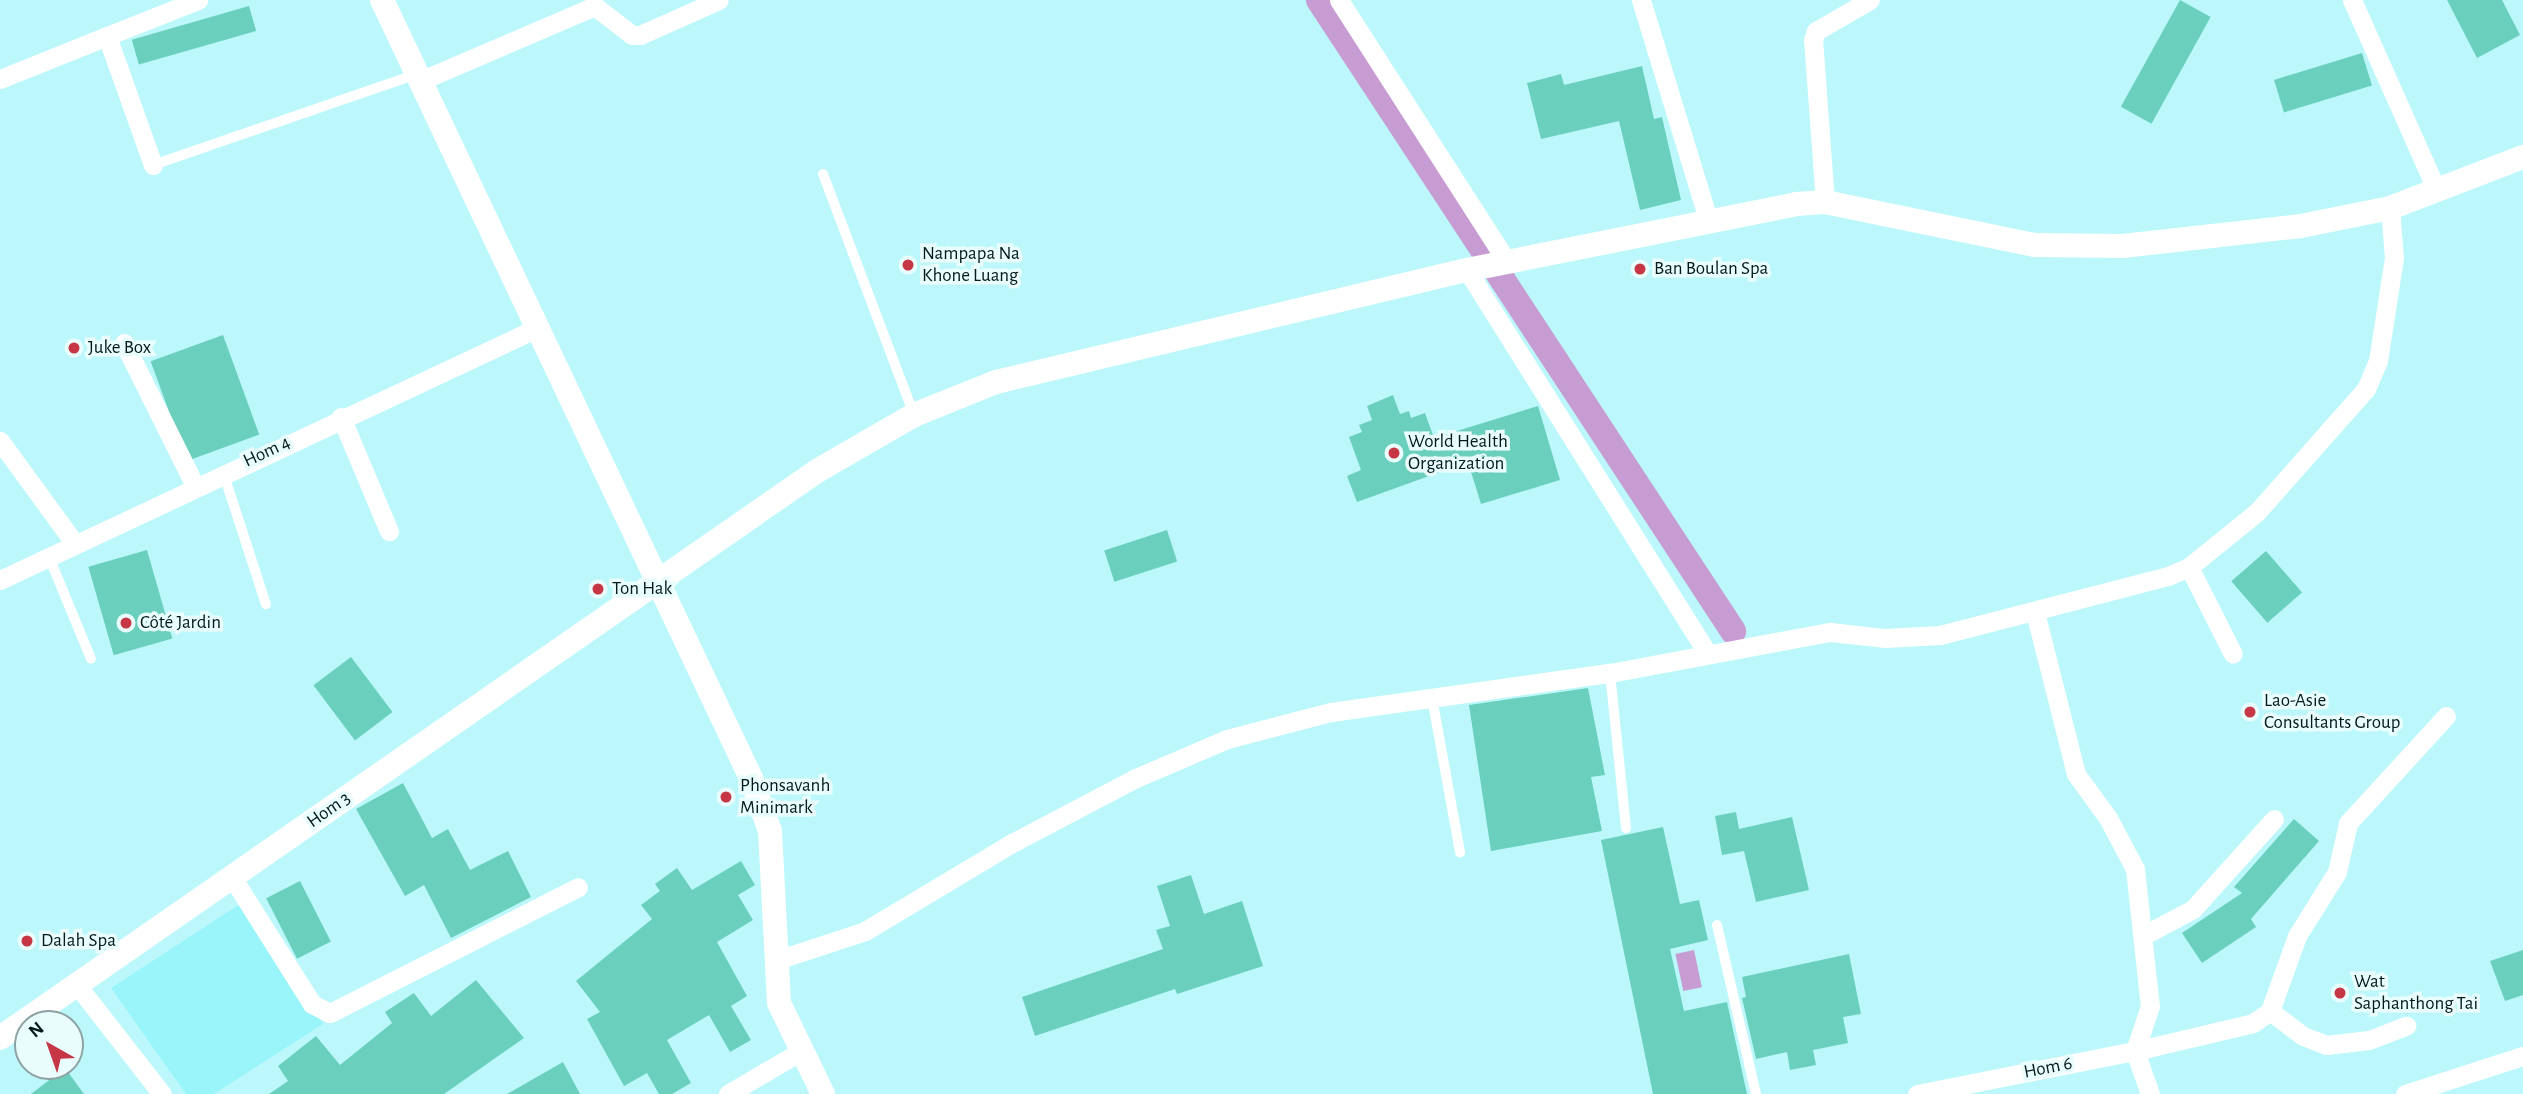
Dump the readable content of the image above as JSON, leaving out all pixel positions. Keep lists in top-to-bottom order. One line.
{"streets":{"street":["Hom 4","Hom 3","Hom 6"]},"places":["Nampapa Na Khone Luang","Ban Boulan Spa","Juke Box","World Health Organization","Ton Hak","Côté Jardin","Lao-Asie Consultants Group","Phonsavanh Minimark","Dalah Spa","Wat Saphanthong Tai"],"north":"top left"}
